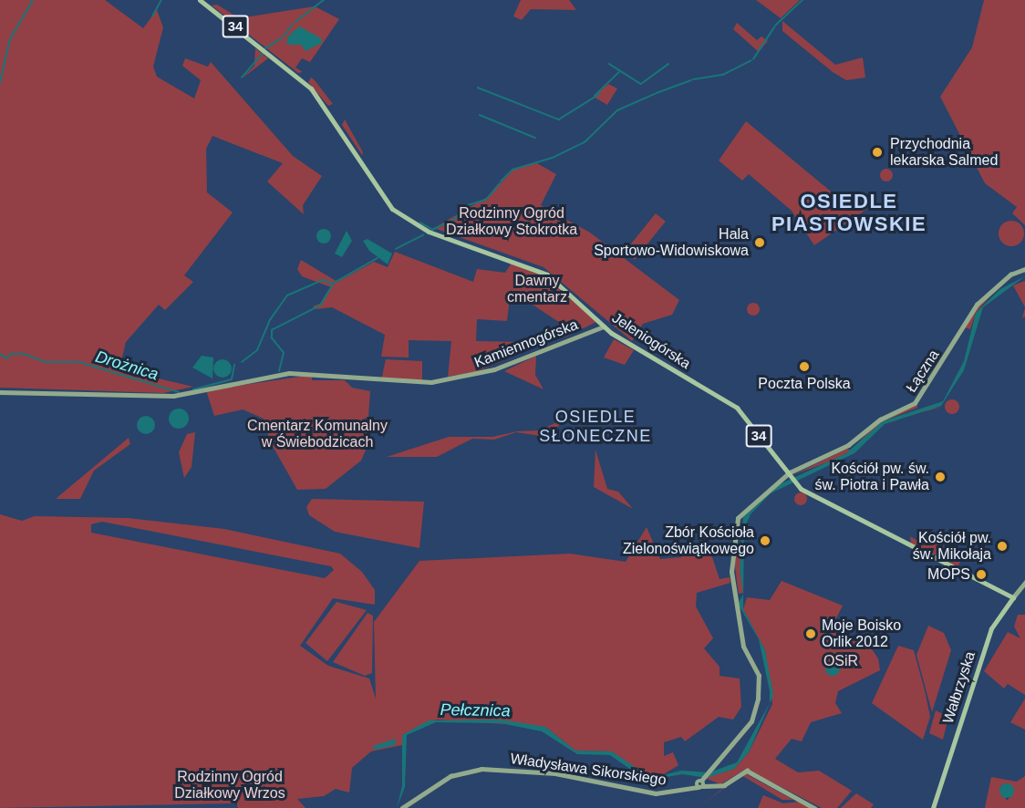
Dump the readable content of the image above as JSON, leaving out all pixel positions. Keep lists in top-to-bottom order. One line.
{"streets":{"main road":["34","Jeleniogórska","Wałbrzyska"],"street":["Kamiennogórska","Łączna","Władysława Sikorskiego"]},"crossings":[["34","Jeleniogórska"],["34","Łączna"],["34","Wałbrzyska"],["Jeleniogórska","Kamiennogórska"],["Jeleniogórska","Łączna"],["Łączna","Władysława Sikorskiego"]],"districts":["OSIEDLE PIASTOWSKIE","OSIEDLE SŁONECZNE"],"water":["Drożnica","Pełcznica"],"parks":["Rodzinny Ogród Działkowy Stokrotka","Dawny cmentarz","Cmentarz Komunalny w Świebodzicach","OSiR","Rodzinny Ogród Działkowy Wrzos"],"places":["Przychodnia lekarska Salmed","Hala Sportowo-Widowiskowa","Poczta Polska","Kościół pw. św. św. Piotra i Pawła","Zbór Kościoła Zielonoświątkowego","Kościół pw. św. Mikołaja","MOPS","Moje Boisko Orlik 2012"]}
